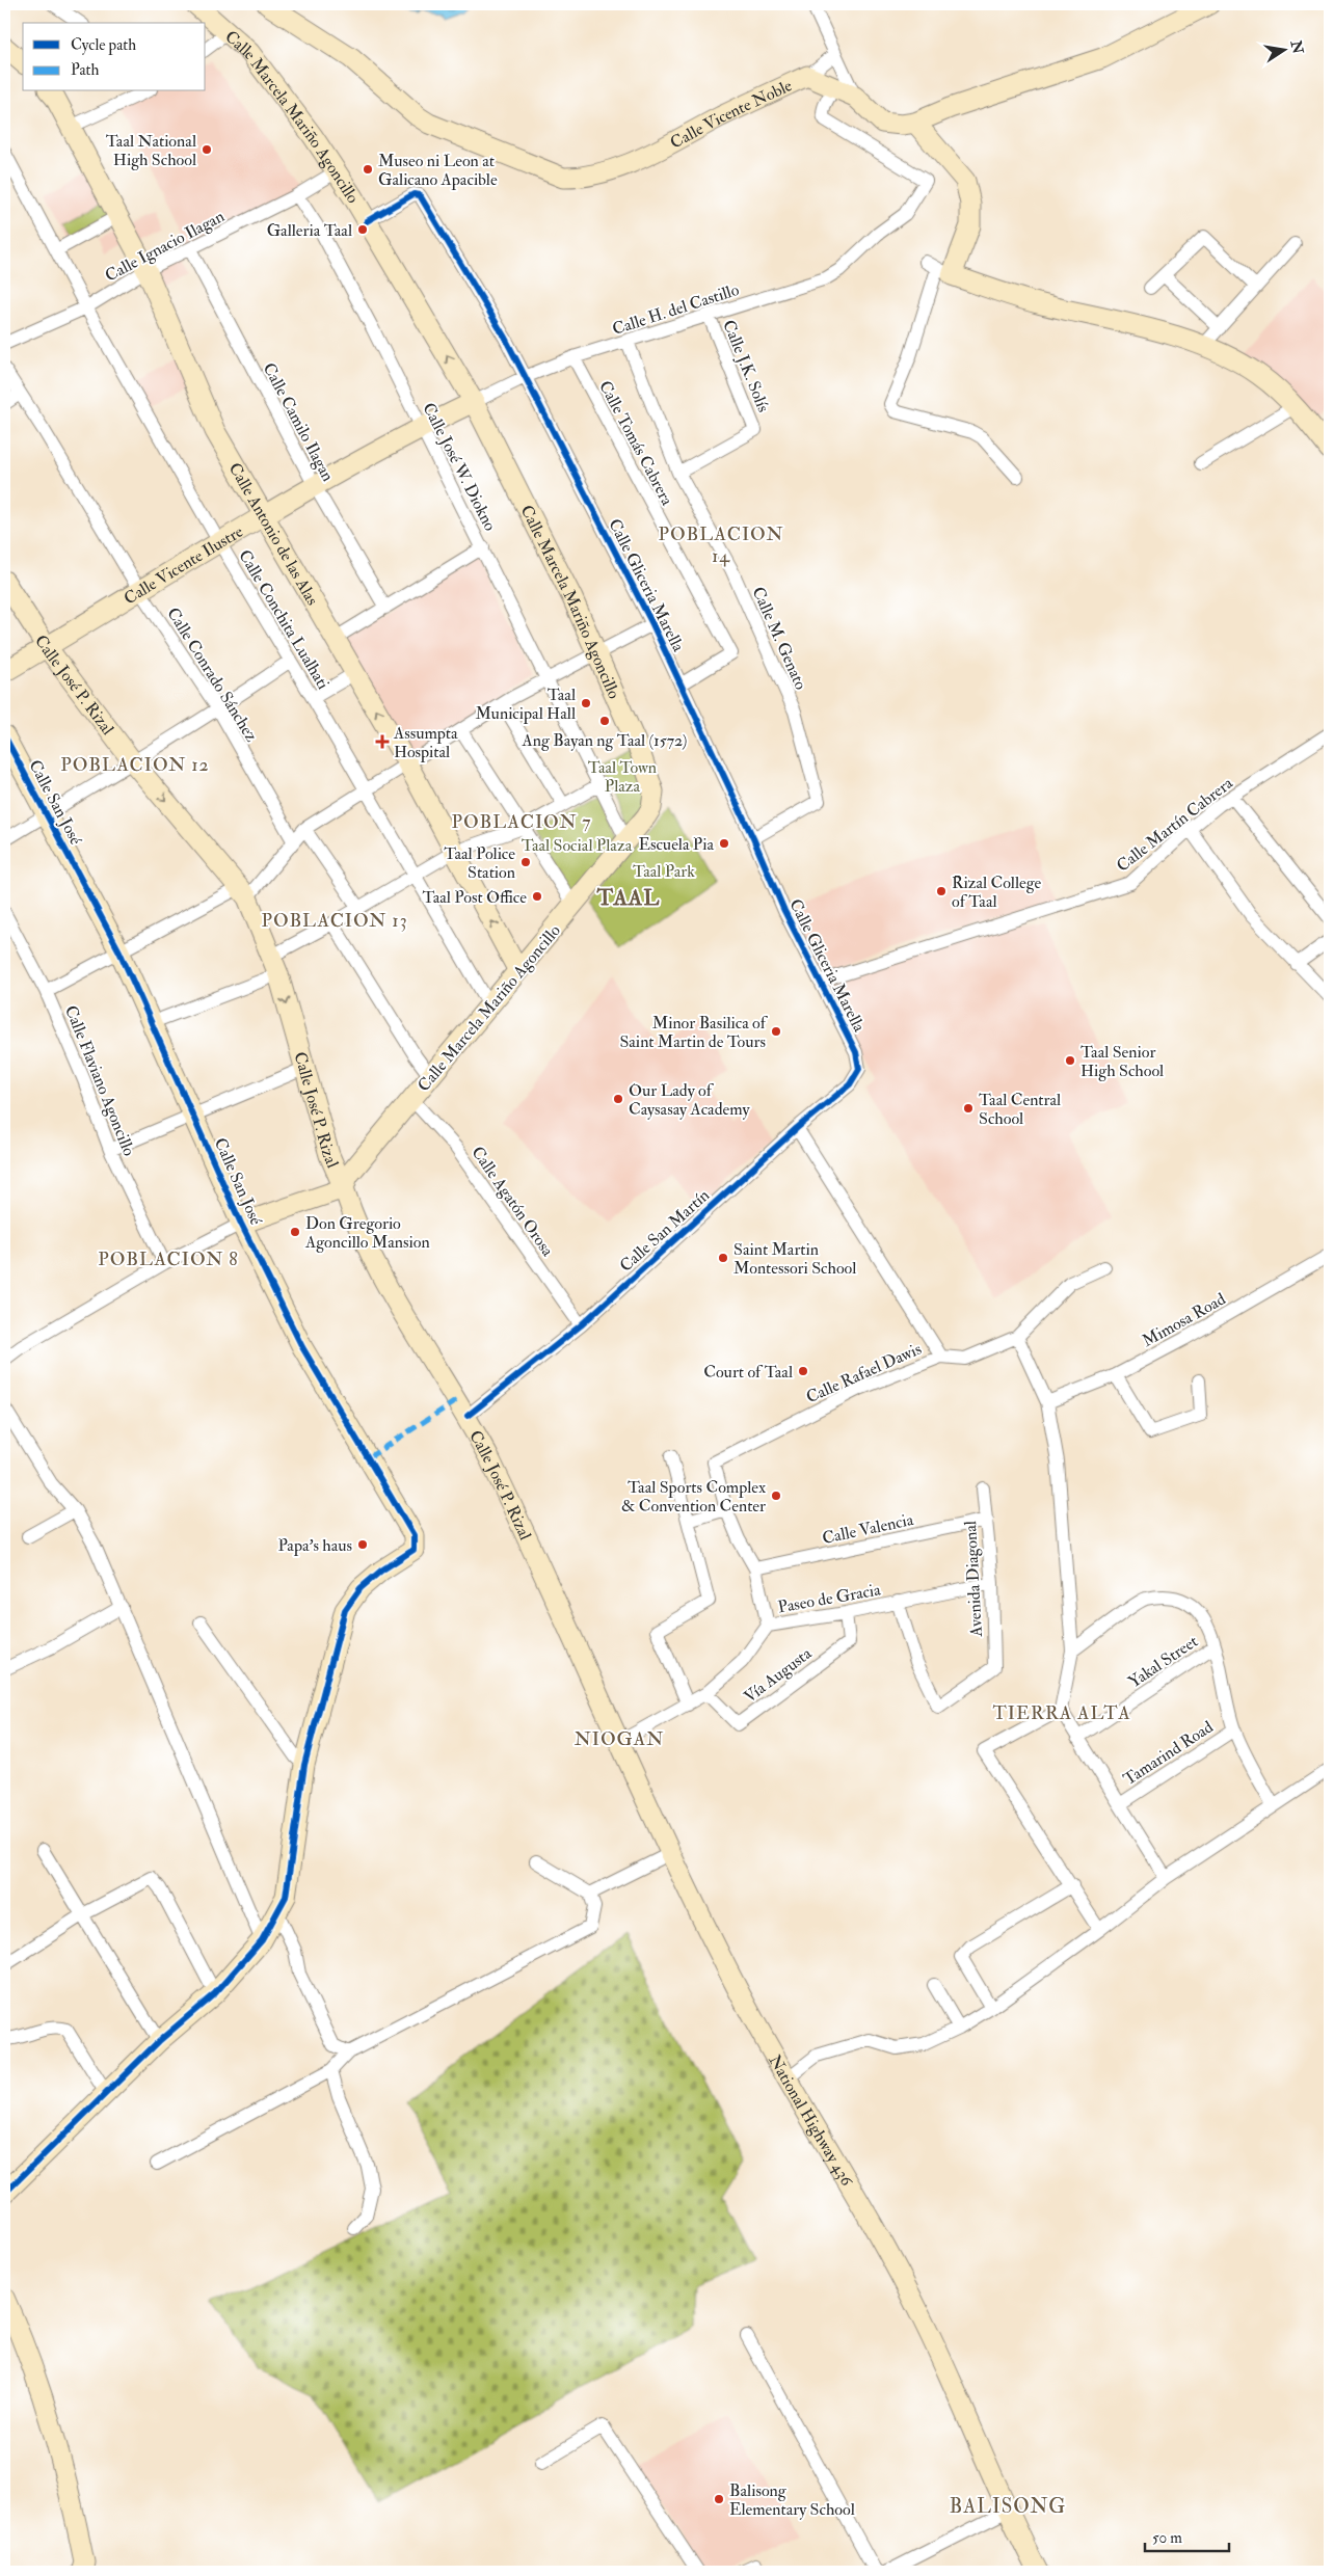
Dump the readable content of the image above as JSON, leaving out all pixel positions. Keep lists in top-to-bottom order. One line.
{"streets":{"main road":["Calle Vicente Noble","Calle Marcela Mariño Agoncillo","Calle Antonio de las Alas","Calle Vicente Ilustre","Calle José P. Rizal","Calle San José","National Highway 436"],"street":["Calle Ignacio Ilagan","Calle H. del Castillo","Calle J.K. Solís","Calle Camilo Ilagan","Calle Tomás Cabrera","Calle José W. Diokno","Calle Gliceria Marella","Calle Conchita Lualhati","Calle M. Genato","Calle Conrado Sánchez","Calle Martín Cabrera","Calle Flaviano Agoncillo","Calle Agatón Orosa","Calle San Martín","Mimosa Road","Calle Rafael Dawis","Calle Valencia","Avenida Diagonal","Paseo de Gracia","Yakal Street","Vía Augusta","Tamarind Road"]},"crossings":[["Calle Vicente Noble","Calle H. del Castillo"],["Calle Marcela Mariño Agoncillo","Calle Ignacio Ilagan"],["Calle Marcela Mariño Agoncillo","Calle H. del Castillo"],["Calle Marcela Mariño Agoncillo","Calle José W. Diokno"],["Calle Marcela Mariño Agoncillo","Calle Antonio de las Alas"],["Calle Marcela Mariño Agoncillo","Calle Vicente Ilustre"],["Calle Marcela Mariño Agoncillo","Calle Gliceria Marella"],["Calle Marcela Mariño Agoncillo","Calle Conchita Lualhati"],["Calle Marcela Mariño Agoncillo","Calle José P. Rizal"],["Calle Marcela Mariño Agoncillo","Calle Agatón Orosa"],["Calle Ignacio Ilagan","Calle Camilo Ilagan"],["Calle Ignacio Ilagan","Calle José W. Diokno"],["Calle Ignacio Ilagan","Calle Antonio de las Alas"],["Calle Ignacio Ilagan","Calle Conchita Lualhati"],["Calle H. del Castillo","Calle J.K. Solís"],["Calle H. del Castillo","Calle Tomás Cabrera"],["Calle H. del Castillo","Calle Vicente Ilustre"],["Calle H. del Castillo","Calle Gliceria Marella"],["Calle H. del Castillo","Calle M. Genato"],["Calle J.K. Solís","Calle M. Genato"],["Calle Camilo Ilagan","Calle Vicente Ilustre"],["Calle Tomás Cabrera","Calle Gliceria Marella"],["Calle José W. Diokno","Calle Vicente Ilustre"],["Calle Antonio de las Alas","Calle Vicente Ilustre"],["Calle Vicente Ilustre","Calle Conchita Lualhati"],["Calle Vicente Ilustre","Calle Conrado Sánchez"],["Calle Vicente Ilustre","Calle José P. Rizal"],["Calle Gliceria Marella","Calle M. Genato"],["Calle Gliceria Marella","Calle Martín Cabrera"],["Calle Gliceria Marella","Calle San Martín"],["Calle José P. Rizal","Calle San Martín"],["Calle José P. Rizal","National Highway 436"],["Calle Agatón Orosa","Calle San Martín"],["Calle San Martín","Calle Rafael Dawis"],["Calle Rafael Dawis","Calle Valencia"],["Calle Rafael Dawis","Paseo de Gracia"],["Calle Valencia","Avenida Diagonal"],["Avenida Diagonal","Paseo de Gracia"],["Paseo de Gracia","Vía Augusta"],["Paseo de Gracia","National Highway 436"]],"districts":["POBLACION 14","POBLACION 12","POBLACION 7","TAAL","POBLACION 13","POBLACION 8","TIERRA ALTA","NIOGAN","BALISONG"],"parks":["Taal Town Plaza","Taal Social Plaza","Taal Park"],"places":{"other":["Taal National High School","Museo ni Leon at Galicano Apacible","Galleria Taal","Taal Municipal Hall","Ang Bayan ng Taal (1572)","Escuela Pia","Taal Police Station","Rizal College of Taal","Taal Post Office","Minor Basilica of Saint Martin de Tours","Taal Senior High School","Our Lady of Caysasay Academy","Taal Central School","Don Gregorio Agoncillo Mansion","Saint Martin Montessori School","Court of Taal","Taal Sports Complex & Convention Center","Papa's haus","Balisong Elementary School"],"health":["Assumpta Hospital"]},"legend":["Cycle path","Path"],"scale_bar":"50 m","north":"right"}
